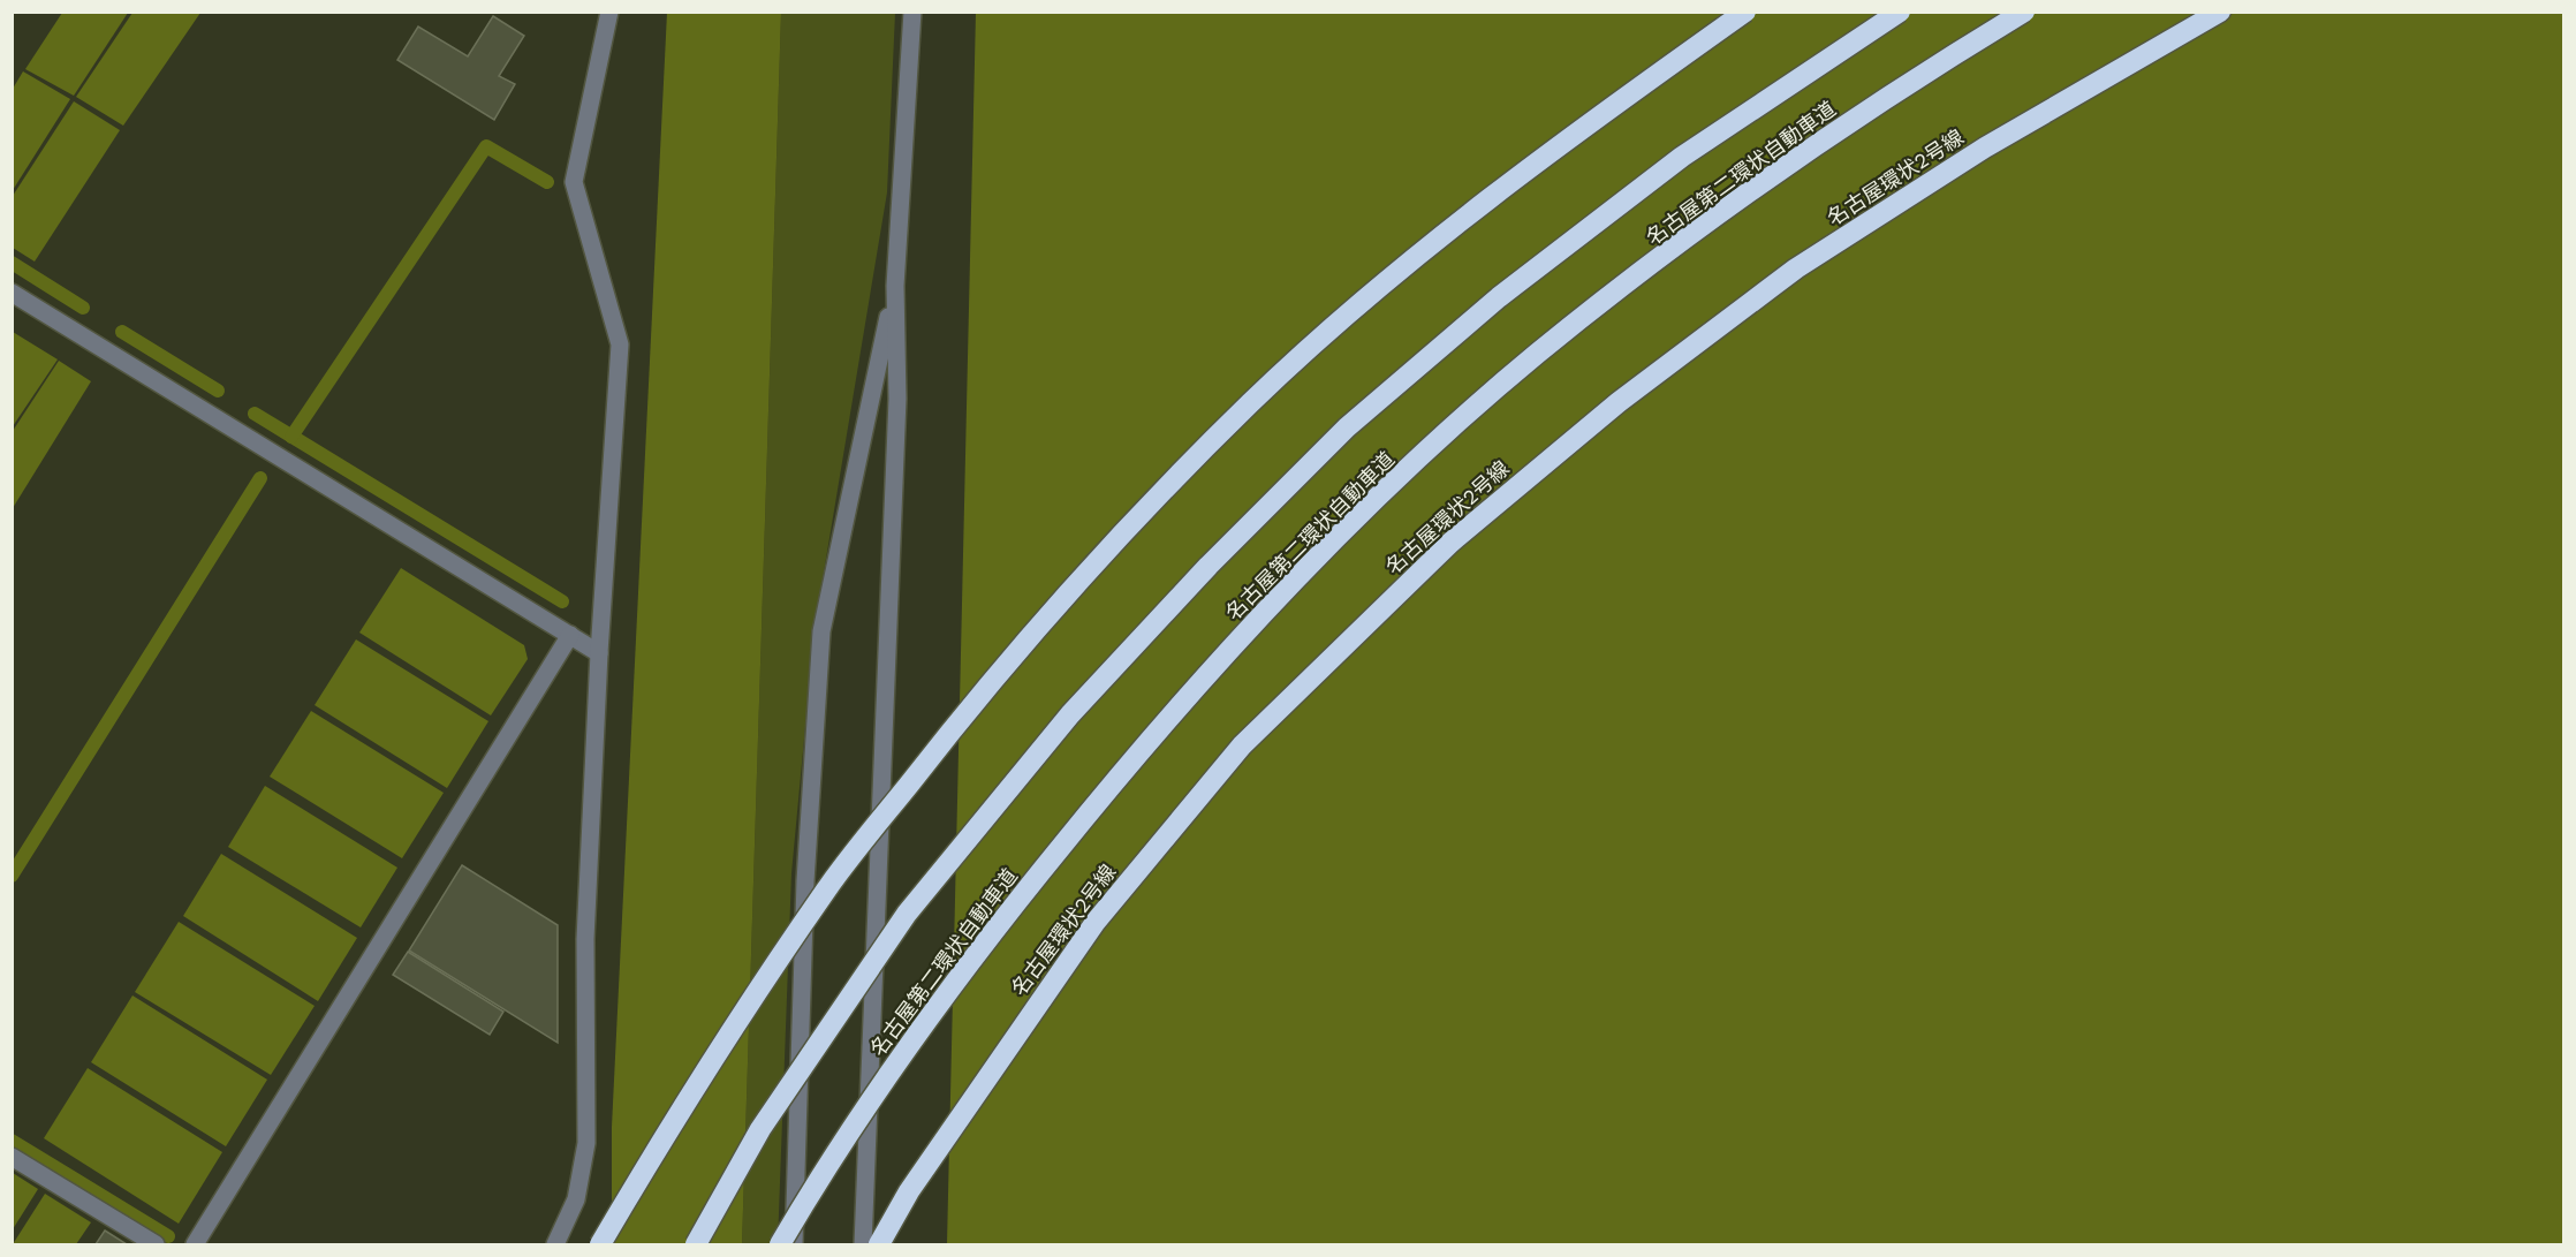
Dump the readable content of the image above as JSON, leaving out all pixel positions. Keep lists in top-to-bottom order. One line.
{"streets":{"highway":["名古屋第二環状自動車道","名古屋環状2号線"]}}
